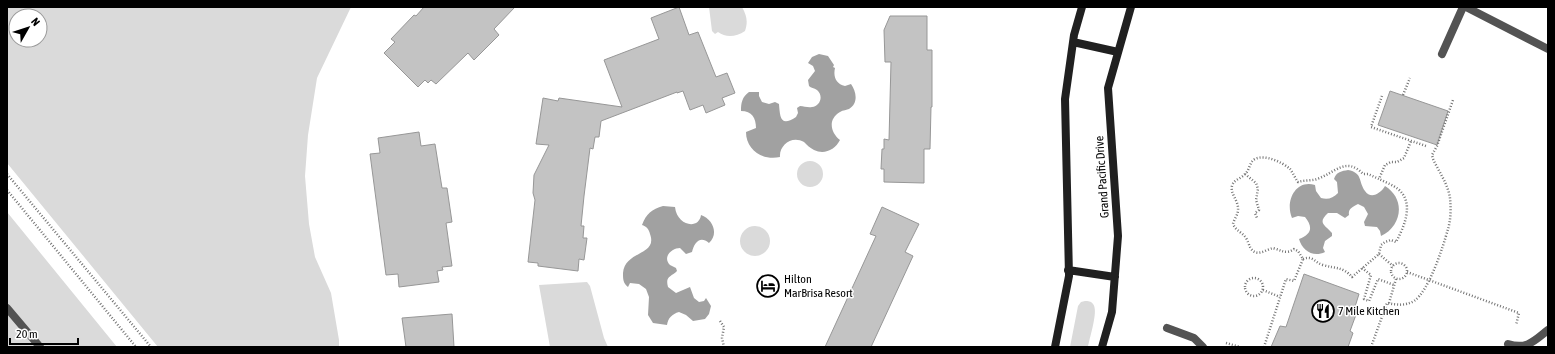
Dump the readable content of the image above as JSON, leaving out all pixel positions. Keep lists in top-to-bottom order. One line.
{"streets":{"street":["Grand Pacific Drive"]},"places":{"hotel":["Hilton MarBrisa Resort"],"restaurant":["7 Mile Kitchen"]},"scale_bar":"20 m","north":"top right"}
